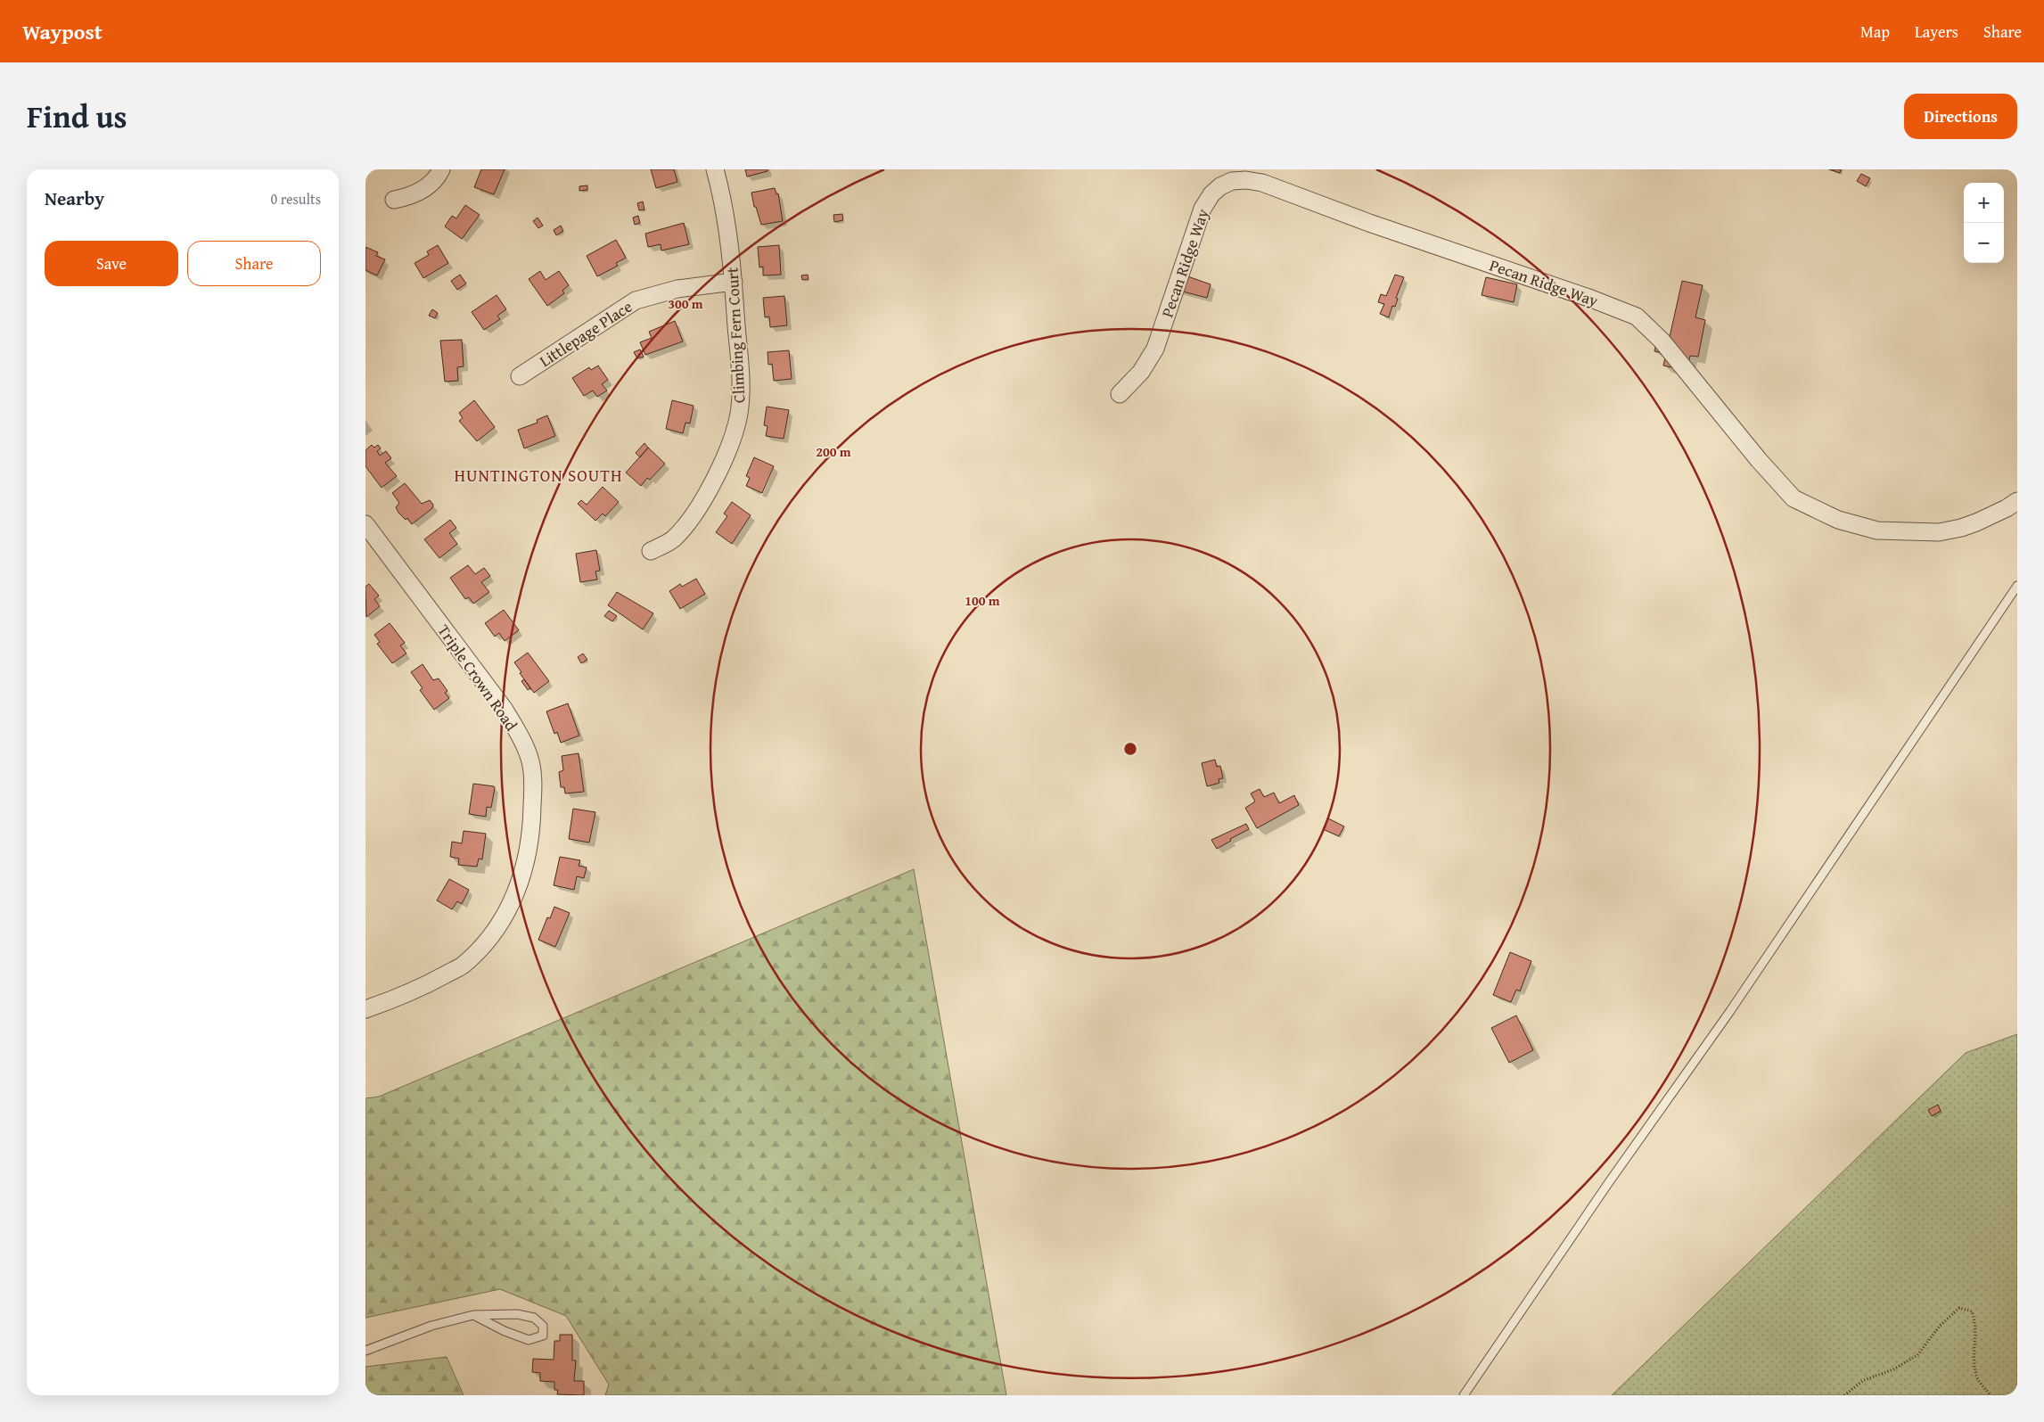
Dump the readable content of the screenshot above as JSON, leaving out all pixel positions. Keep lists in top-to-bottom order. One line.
{"streets":{"street":["Pecan Ridge Way","Littlepage Place","Climbing Fern Court","Triple Crown Road"]},"crossings":[["Littlepage Place","Climbing Fern Court"]],"districts":["HUNTINGTON SOUTH"],"page":{"header":"Waypost","nav":["Map","Layers","Share"],"title":"Find us","buttons":["Directions",["Save","Share"]],"heading":["Nearby","0 results"],"map_buttons":["+","−"]},"rings":["300 m","200 m","100 m"]}
